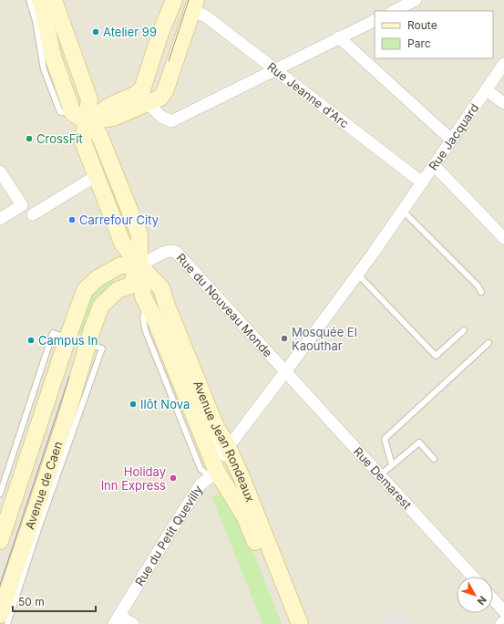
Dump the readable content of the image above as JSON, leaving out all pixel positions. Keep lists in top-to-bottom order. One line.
{"streets":{"main road":["Avenue Jean Rondeaux","Avenue de Caen"],"street":["Rue Jeanne d'Arc","Rue Jacquard","Rue du Nouveau Monde","Rue Demarest","Rue du Petit Quevilly"]},"crossings":[["Rue Jeanne d'Arc","Rue Jacquard"],["Rue du Nouveau Monde","Avenue Jean Rondeaux"],["Rue du Nouveau Monde","Rue Demarest"],["Rue du Nouveau Monde","Avenue de Caen"],["Avenue Jean Rondeaux","Avenue de Caen"],["Avenue Jean Rondeaux","Rue du Petit Quevilly"]],"places":["Atelier 99","CrossFit","Carrefour City","Mosquée El Kaouthar","Campus In","Ilôt Nova","Holiday Inn Express"],"legend":["Route","Parc"],"scale_bar":"50 m","north":"bottom right"}
